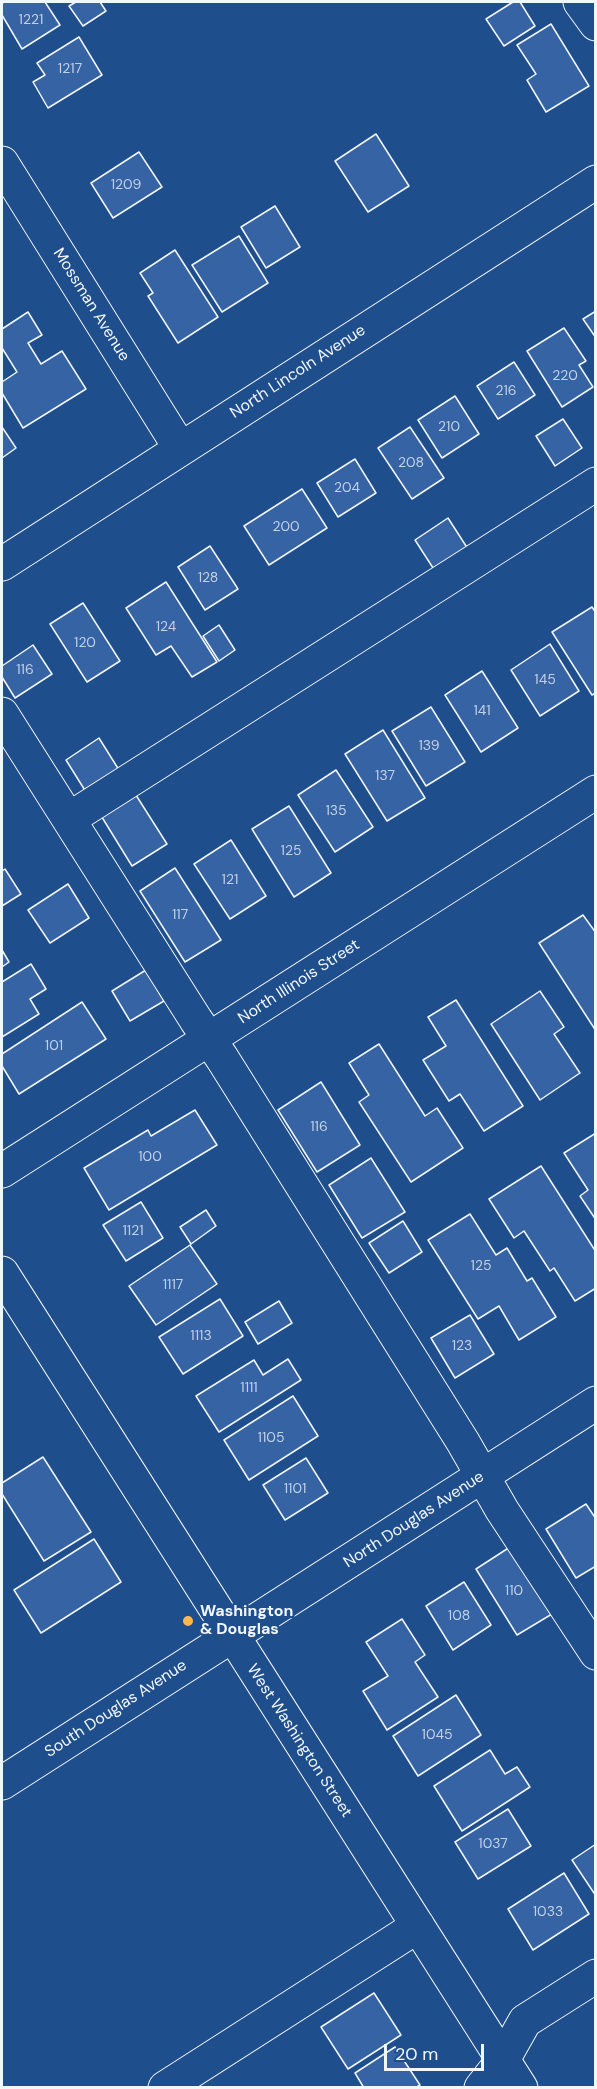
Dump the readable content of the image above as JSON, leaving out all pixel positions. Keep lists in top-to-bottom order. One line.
{"streets":{"street":["Mossman Avenue","North Lincoln Avenue","North Illinois Street","North Douglas Avenue","South Douglas Avenue","West Washington Street"]},"crossings":[["Mossman Avenue","North Lincoln Avenue"],["North Douglas Avenue","South Douglas Avenue"],["North Douglas Avenue","West Washington Street"],["South Douglas Avenue","West Washington Street"]],"places":["Washington & Douglas"],"house_numbers":["1221","1217","1209","220","216","210","208","204","200","128","124","120","116","145","141","139","137","135","125","121","117","101","116","100","1121","125","1117","1113","123","1111","1105","1101","110","108","1045","1037","1033"],"scale_bar":"20 m"}
